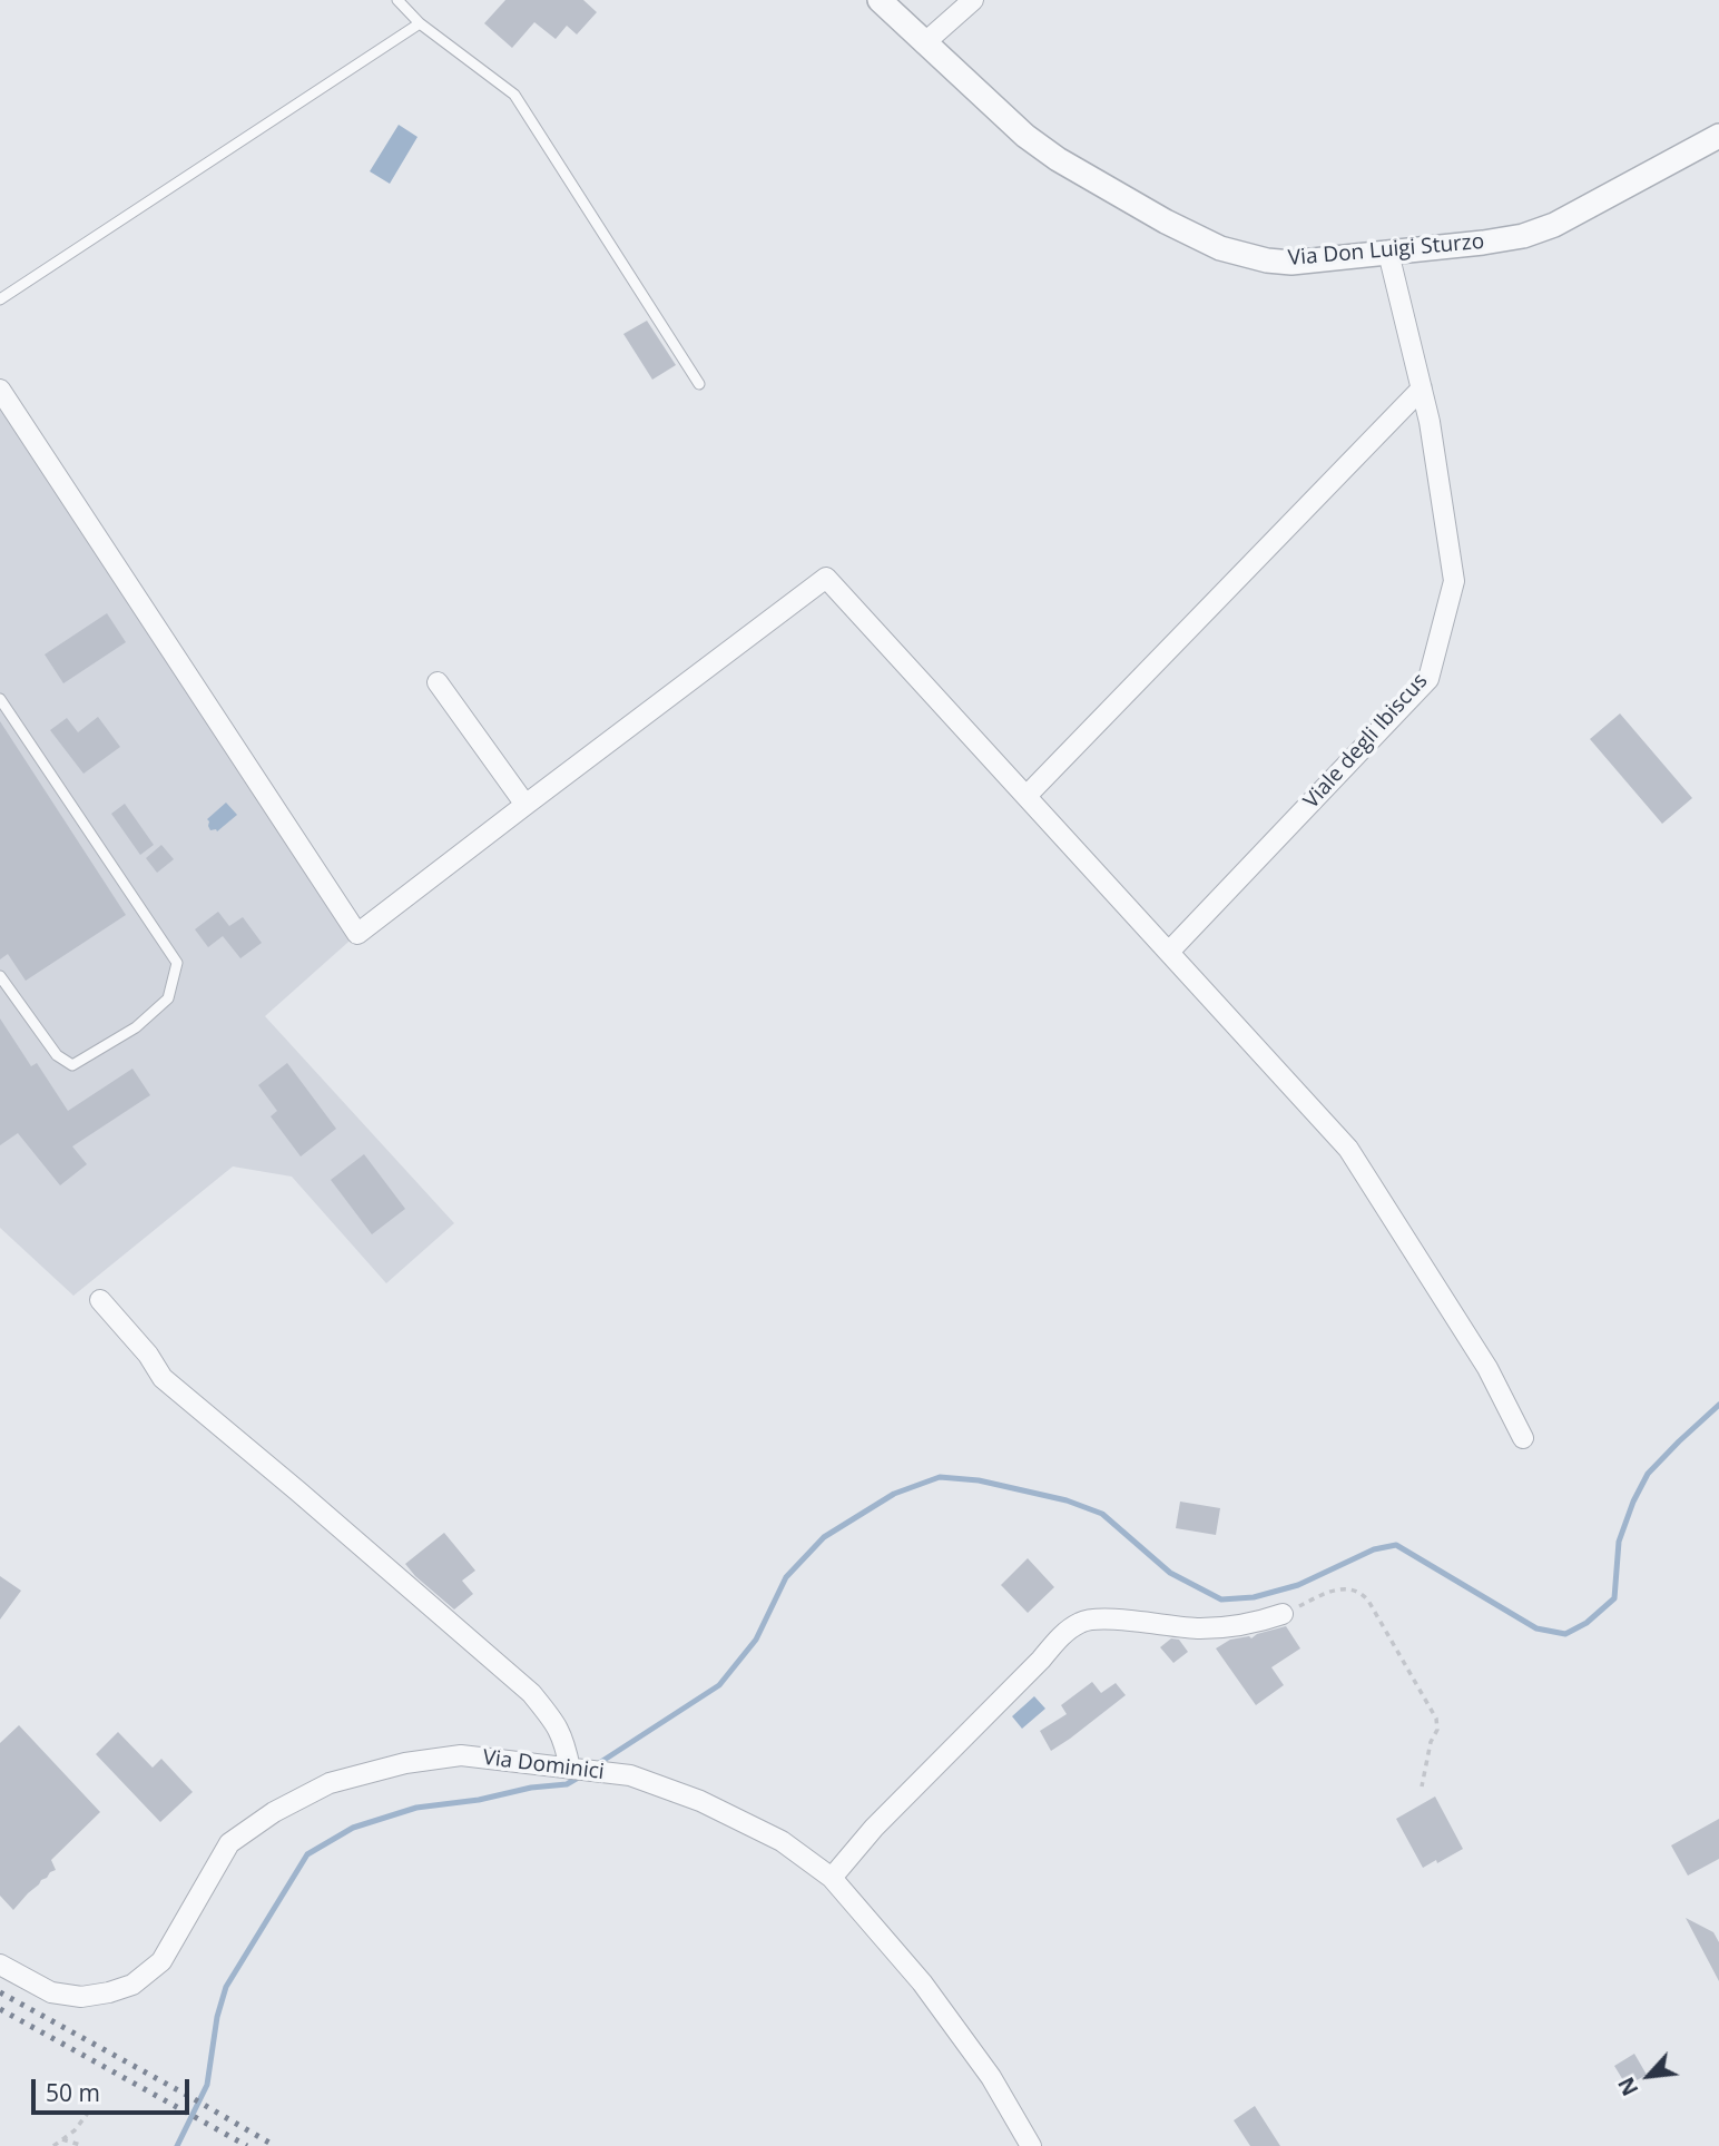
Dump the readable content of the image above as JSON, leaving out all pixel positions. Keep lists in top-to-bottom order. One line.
{"streets":{"street":["Via Don Luigi Sturzo","Viale degli Ibiscus","Via Dominici"]},"crossings":[["Via Don Luigi Sturzo","Viale degli Ibiscus"]],"scale_bar":"50 m","north":"bottom left"}
